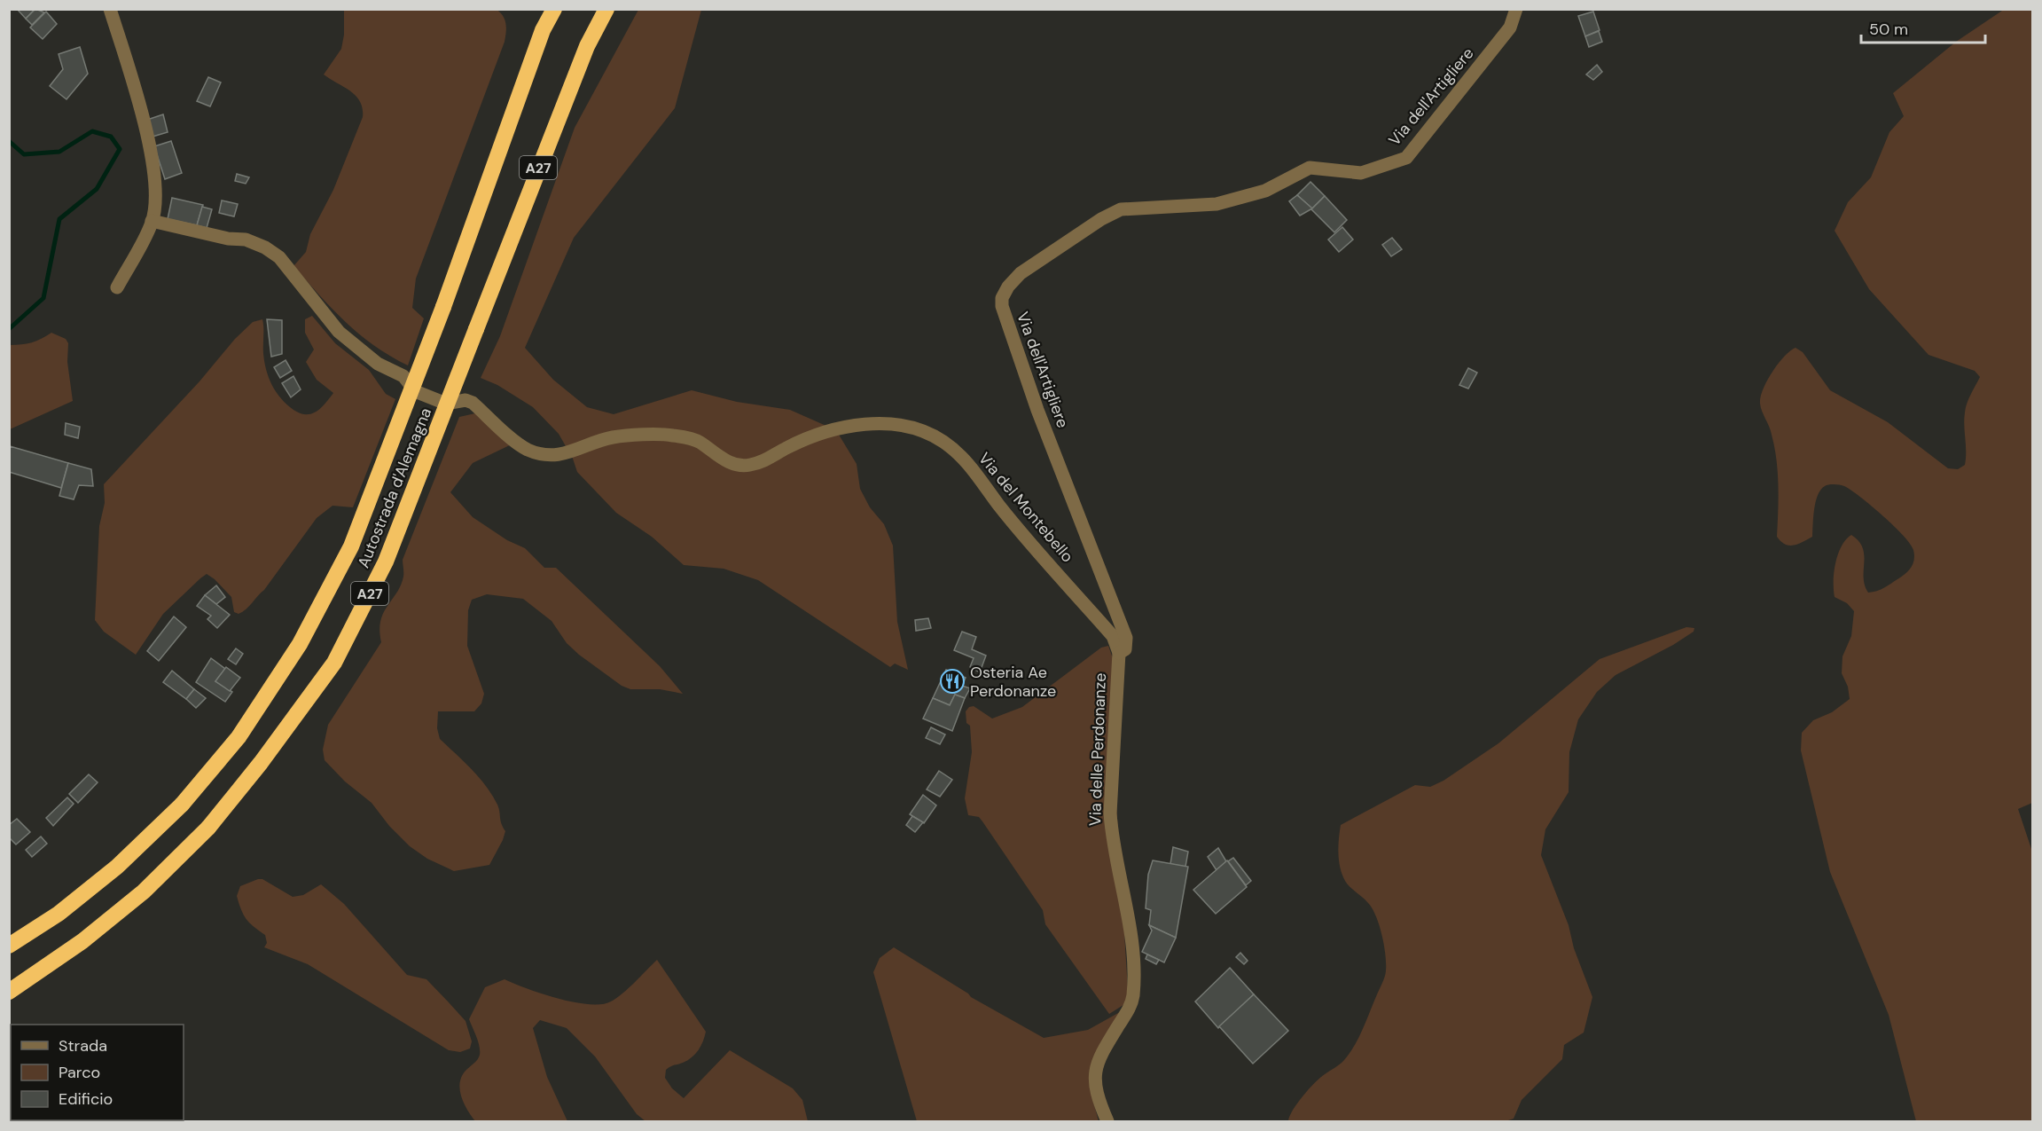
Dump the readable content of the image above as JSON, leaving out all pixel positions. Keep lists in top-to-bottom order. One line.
{"streets":{"highway":["A27","Autostrada d'Alemagna"],"street":["Via dell'Artigliere","Via del Montebello","Via delle Perdonanze"]},"crossings":[["Via dell'Artigliere","Via del Montebello"],["Via dell'Artigliere","Via delle Perdonanze"],["Via del Montebello","Via delle Perdonanze"]],"places":{"restaurant":["Osteria Ae Perdonanze"]},"legend":["Strada","Parco","Edificio"],"scale_bar":"50 m"}
